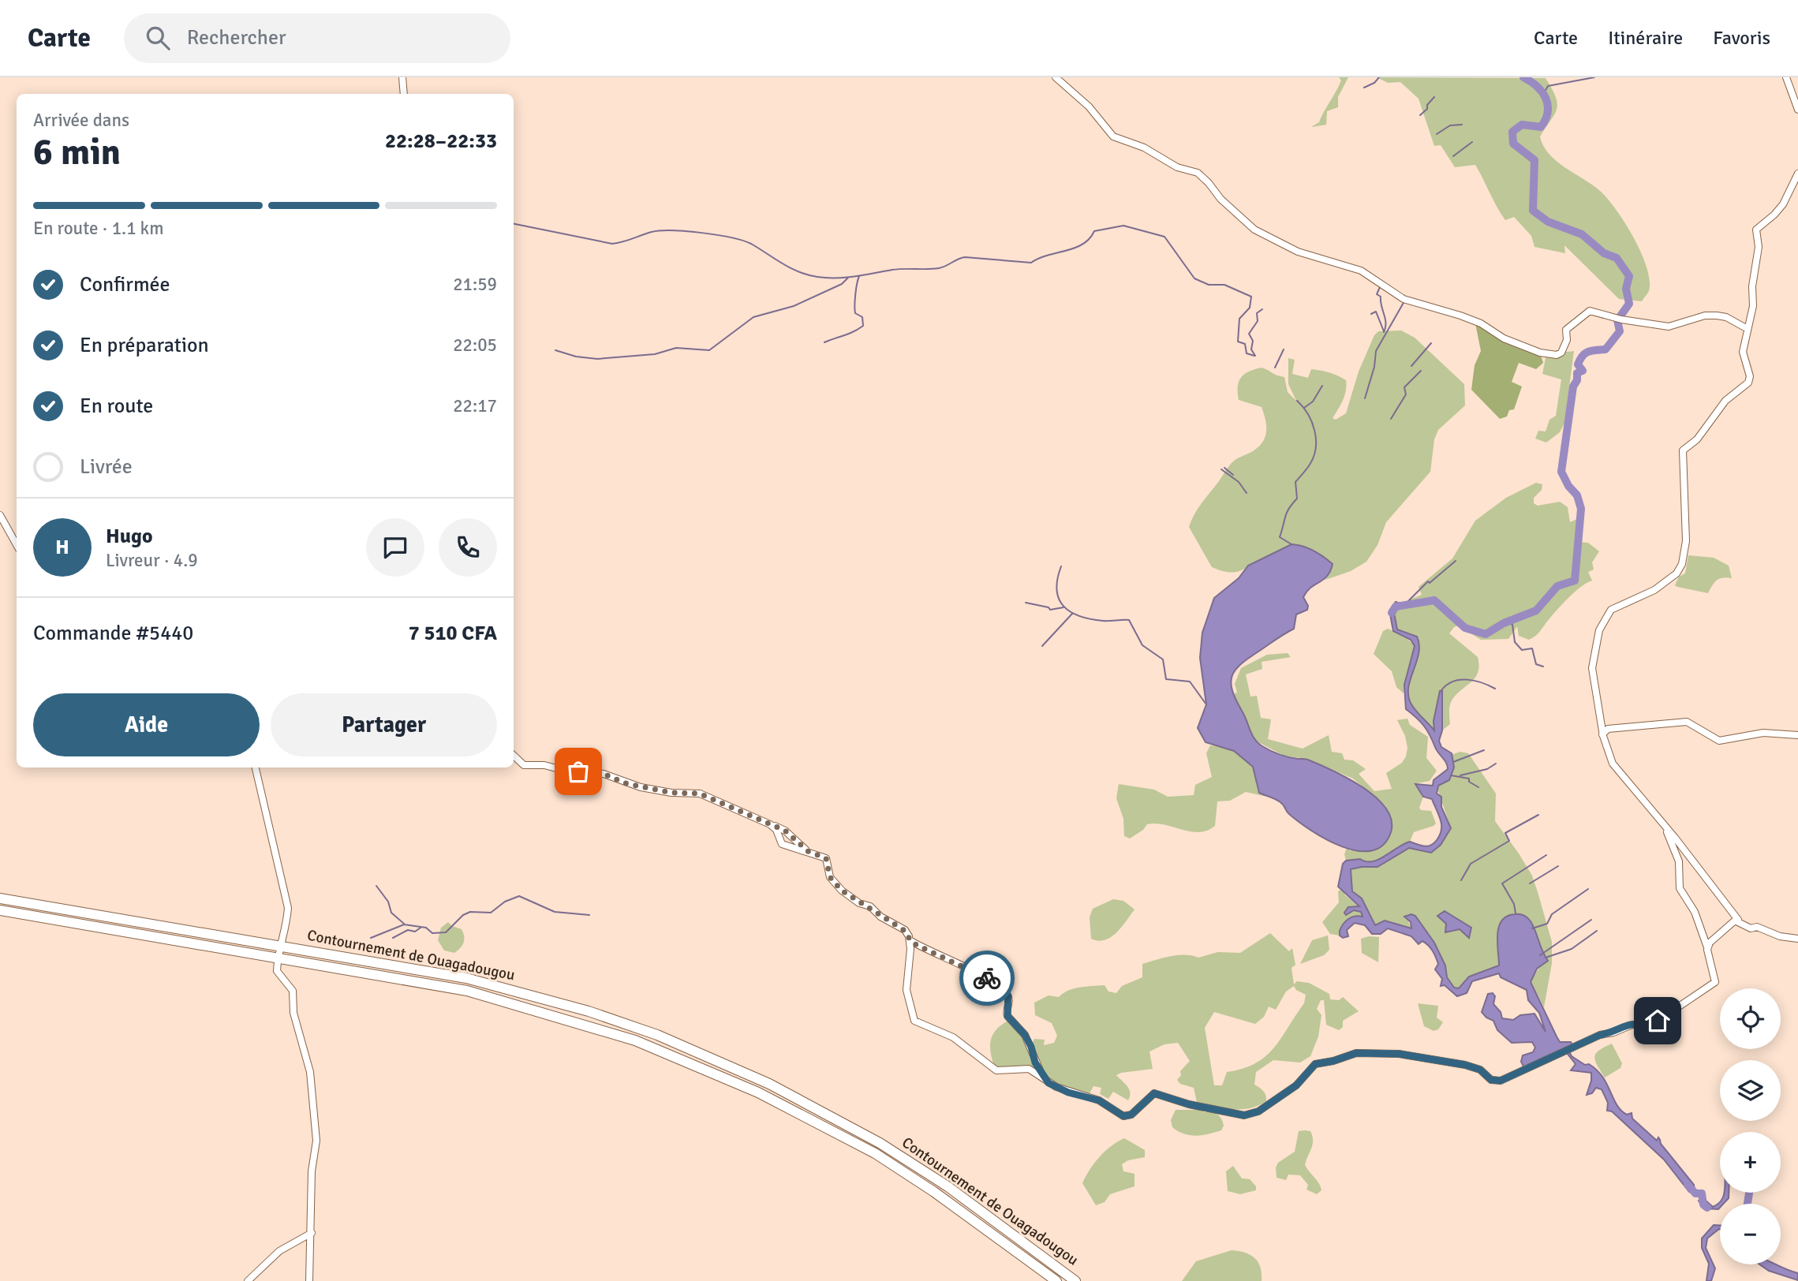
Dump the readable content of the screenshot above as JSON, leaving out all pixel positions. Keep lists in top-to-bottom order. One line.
{"streets":{"highway":["Contournement de Ouagadougou"]},"page":{"header":"Carte","search":"Rechercher","nav":["Carte","Itinéraire","Favoris"],"heading":["6 min","Arrivée dans","22:28–22:33"],"panel":["Hugo","Livreur · 4.9","Commande #5440","7 510 CFA"],"bar":"En route · 1.1 km","list":[["Confirmée","21:59"],["En préparation","22:05"],["En route","22:17"],"Livrée"],"round":"H","buttons":["Aide","Partager"],"map_buttons":["+","−"]}}
